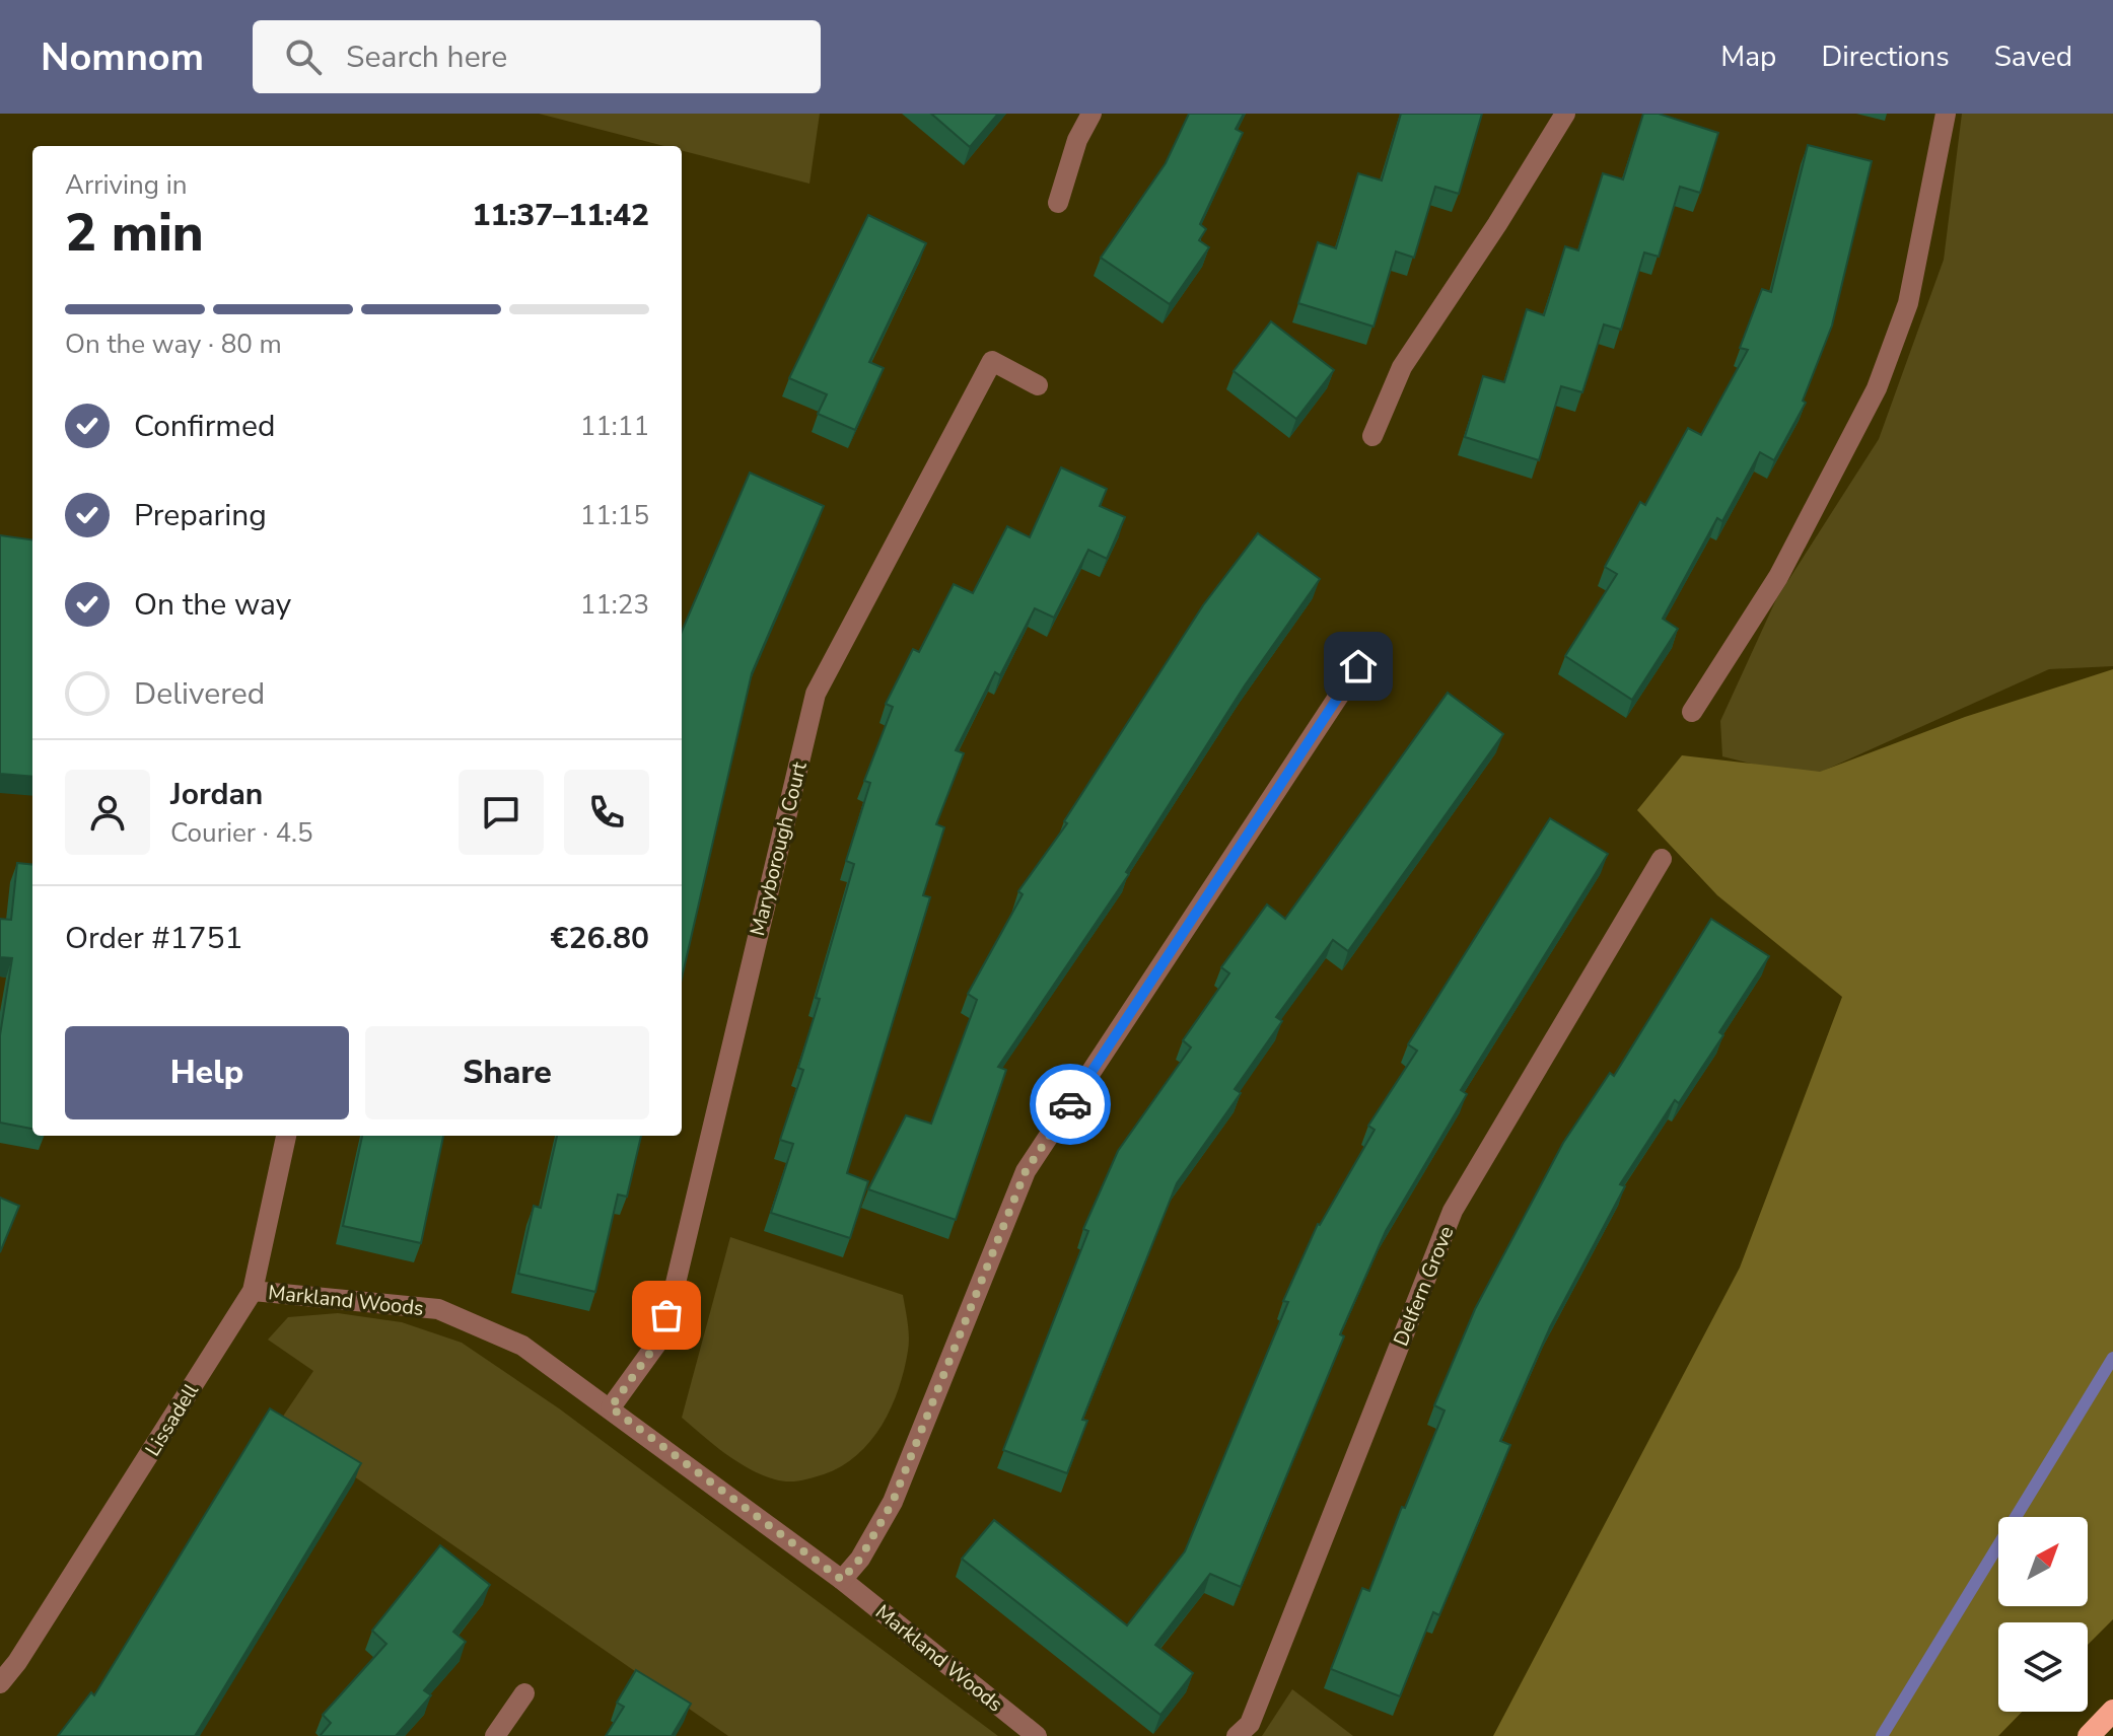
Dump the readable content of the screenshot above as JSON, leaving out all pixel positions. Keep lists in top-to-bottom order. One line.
{"streets":{"street":["Maryborough Court","Delfern Grove","Markland Woods","Lissadell"]},"crossings":[["Maryborough Court","Markland Woods"],["Markland Woods","Lissadell"]],"north":"top right","page":{"header":"Nomnom","search":"Search here","nav":["Map","Directions","Saved"],"heading":["2 min","Arriving in","11:37–11:42"],"panel":["Jordan","Courier · 4.5","Order #1751","€26.80"],"bar":"On the way · 80 m","list":[["Confirmed","11:11"],["Preparing","11:15"],["On the way","11:23"],"Delivered"],"buttons":["Help","Share"]}}
